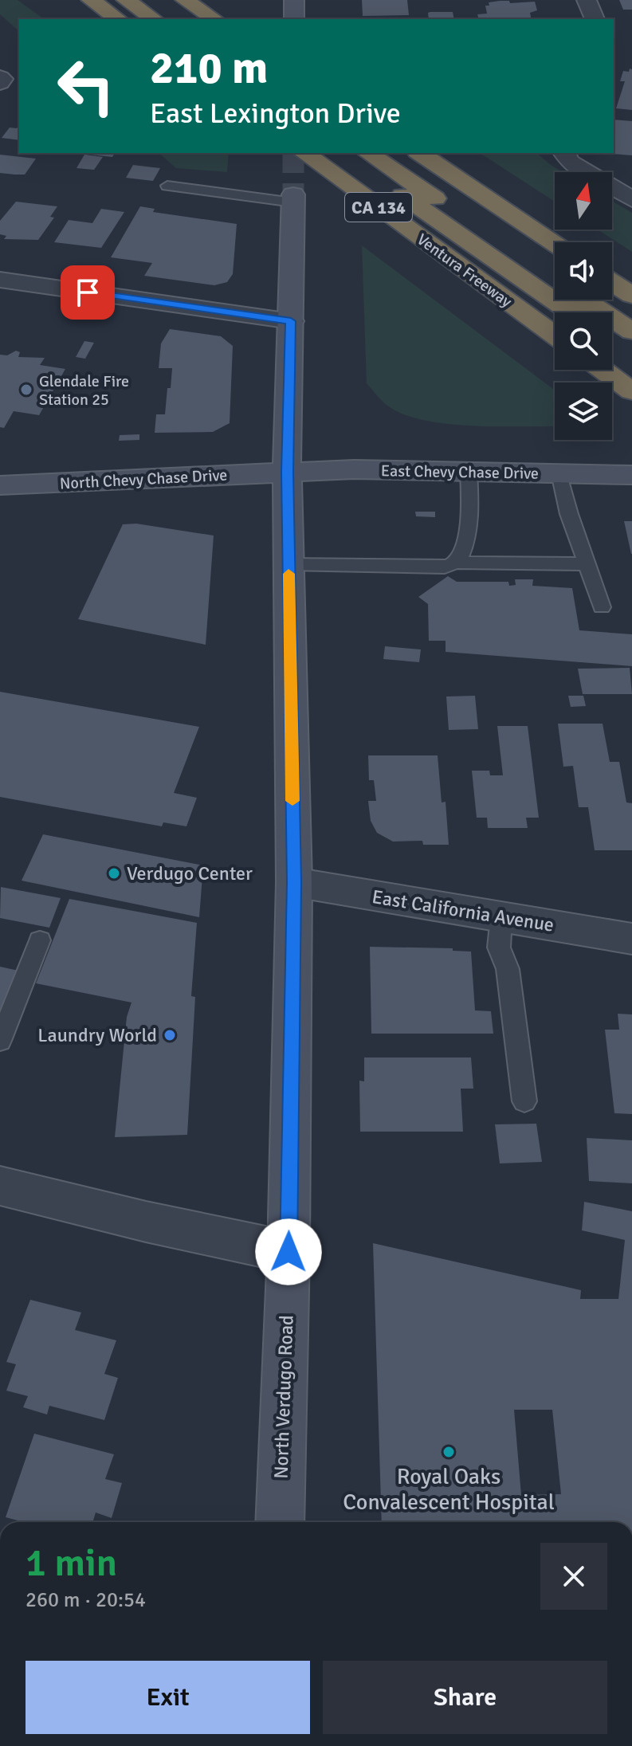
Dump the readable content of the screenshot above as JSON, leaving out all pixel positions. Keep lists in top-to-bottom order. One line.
{"streets":{"highway":["CA 134","Ventura Freeway"],"main road":["East Chevy Chase Drive","North Chevy Chase Drive","North Verdugo Road"],"street":["East California Avenue"]},"crossings":[["East Chevy Chase Drive","North Chevy Chase Drive"],["East Chevy Chase Drive","North Verdugo Road"],["North Chevy Chase Drive","North Verdugo Road"],["East California Avenue","North Verdugo Road"]],"places":["Glendale Fire Station 25","Verdugo Center","Laundry World","Royal Oaks Convalescent Hospital"],"north":"top","page":{"turn":["210 m","East Lexington Drive"],"heading":["1 min","260 m · 20:54"],"buttons":["Exit","Share"]}}
